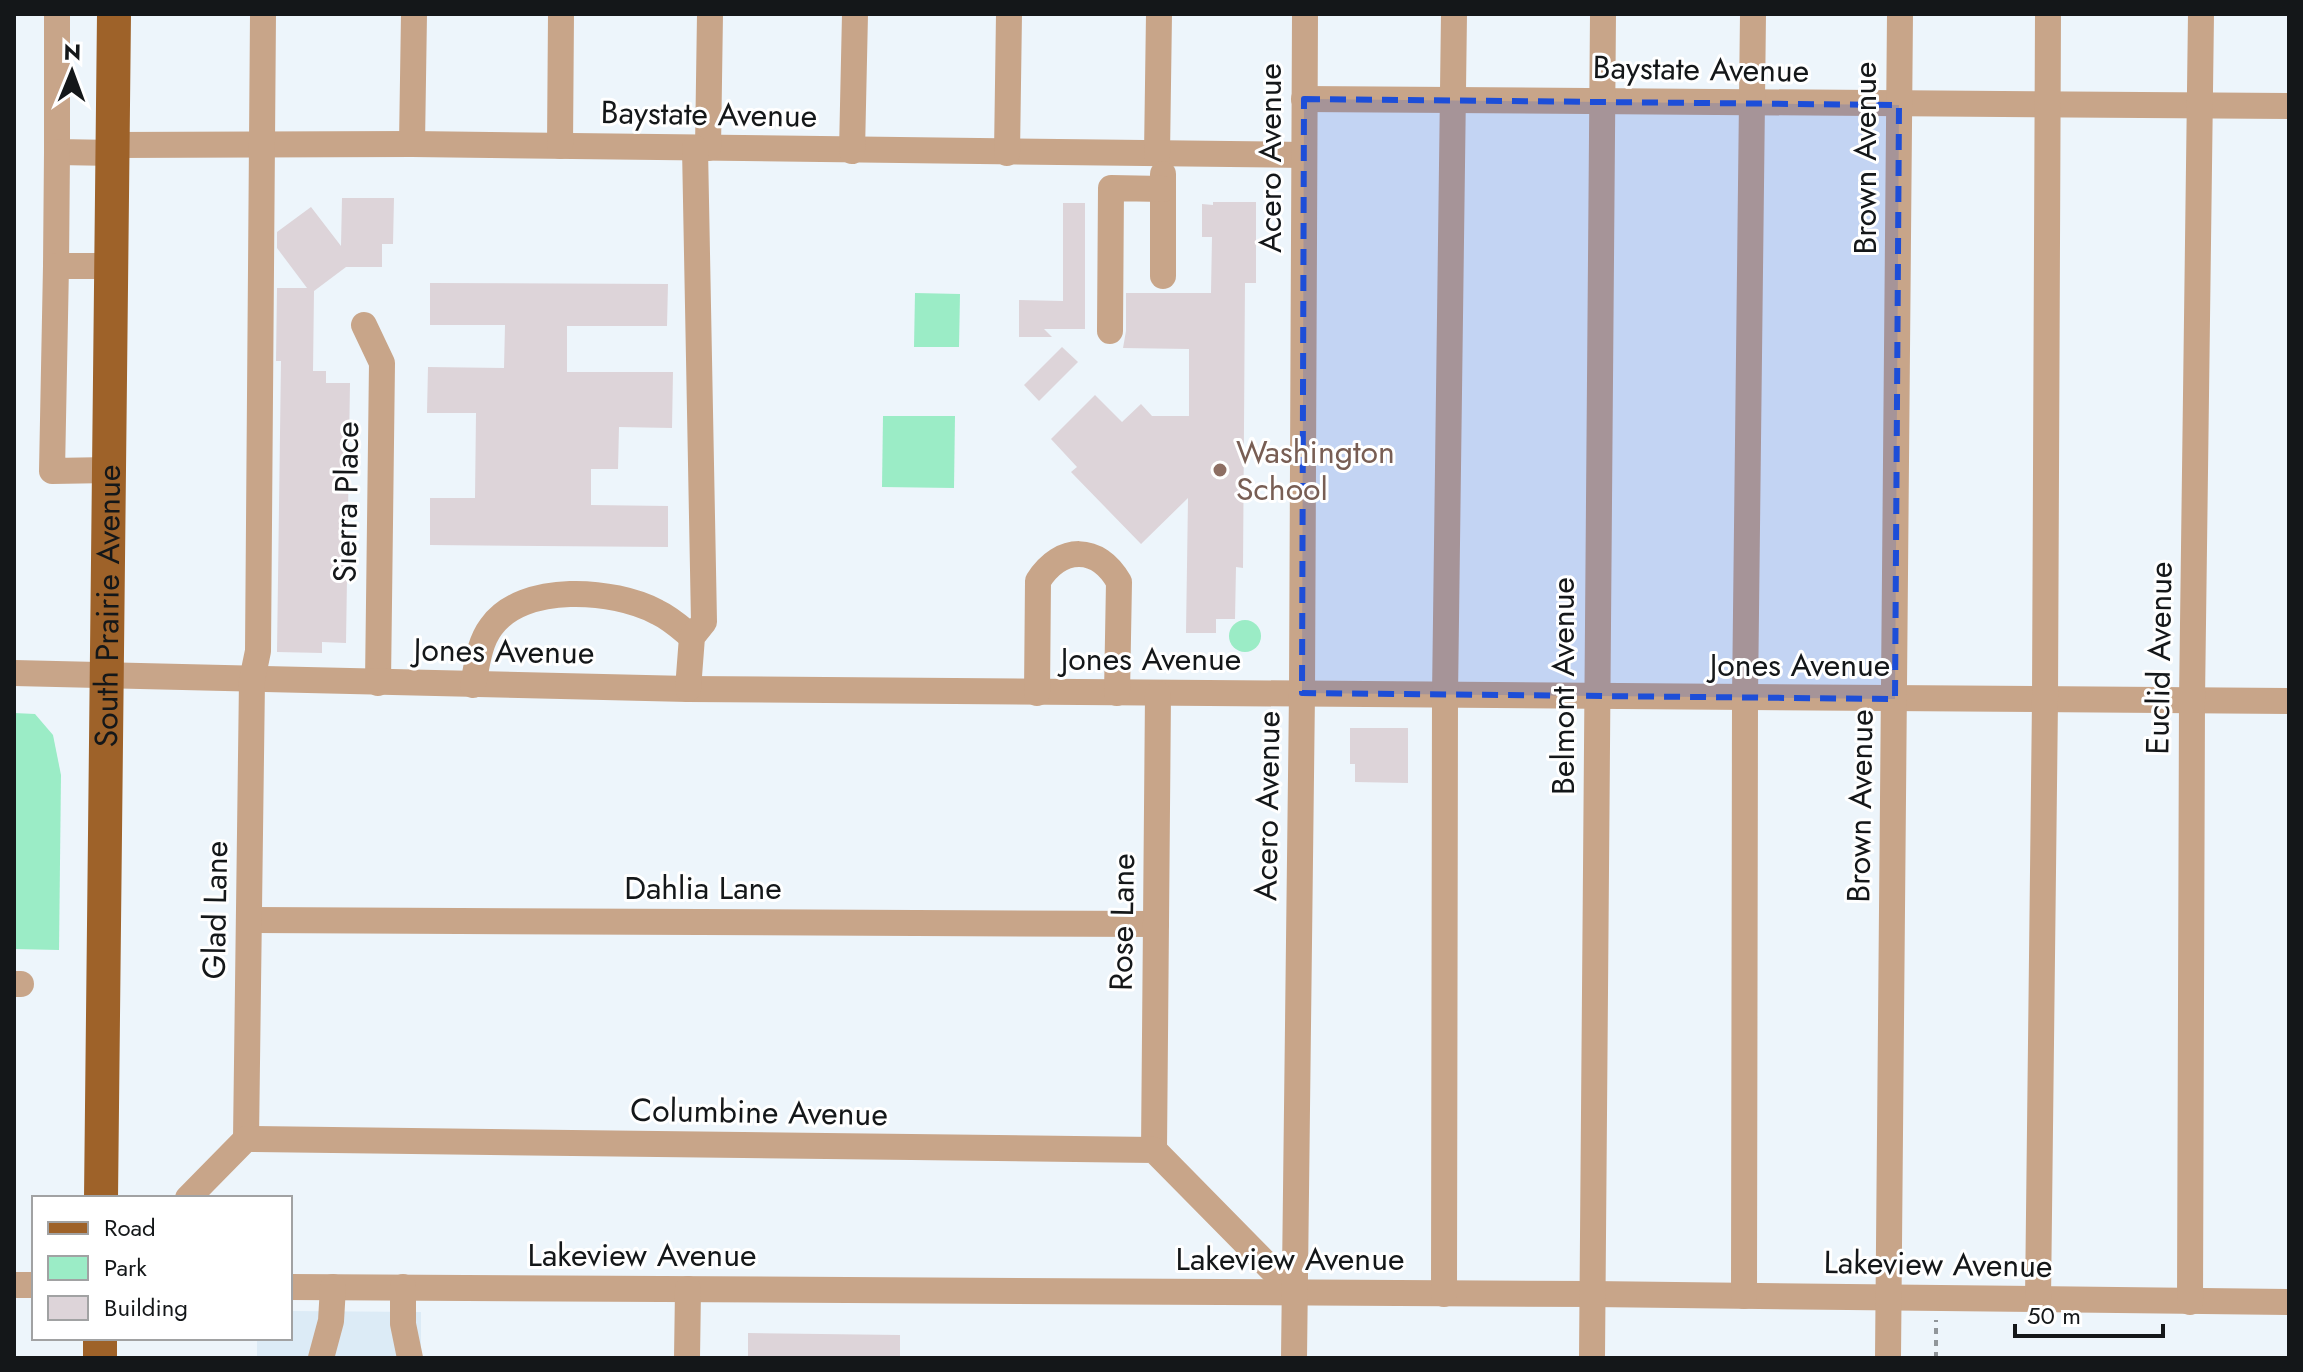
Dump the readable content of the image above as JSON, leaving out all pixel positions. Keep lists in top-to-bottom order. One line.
{"streets":{"main road":["South Prairie Avenue"],"street":["Baystate Avenue","Acero Avenue","Brown Avenue","Sierra Place","Jones Avenue","Euclid Avenue","Belmont Avenue","Dahlia Lane","Glad Lane","Rose Lane","Columbine Avenue","Lakeview Avenue"]},"crossings":[["Baystate Avenue","Acero Avenue"],["Baystate Avenue","Brown Avenue"],["Baystate Avenue","South Prairie Avenue"],["Baystate Avenue","Euclid Avenue"],["Baystate Avenue","Belmont Avenue"],["Baystate Avenue","Glad Lane"],["Acero Avenue","Jones Avenue"],["Acero Avenue","Lakeview Avenue"],["Brown Avenue","Jones Avenue"],["Brown Avenue","Lakeview Avenue"],["Sierra Place","Jones Avenue"],["South Prairie Avenue","Jones Avenue"],["Jones Avenue","Euclid Avenue"],["Jones Avenue","Belmont Avenue"],["Jones Avenue","Glad Lane"],["Jones Avenue","Rose Lane"],["Euclid Avenue","Lakeview Avenue"],["Belmont Avenue","Lakeview Avenue"],["Dahlia Lane","Glad Lane"],["Dahlia Lane","Rose Lane"],["Glad Lane","Columbine Avenue"],["Rose Lane","Columbine Avenue"]],"places":["Washington School"],"legend":["Road","Park","Building"],"scale_bar":"50 m","north":"top"}
